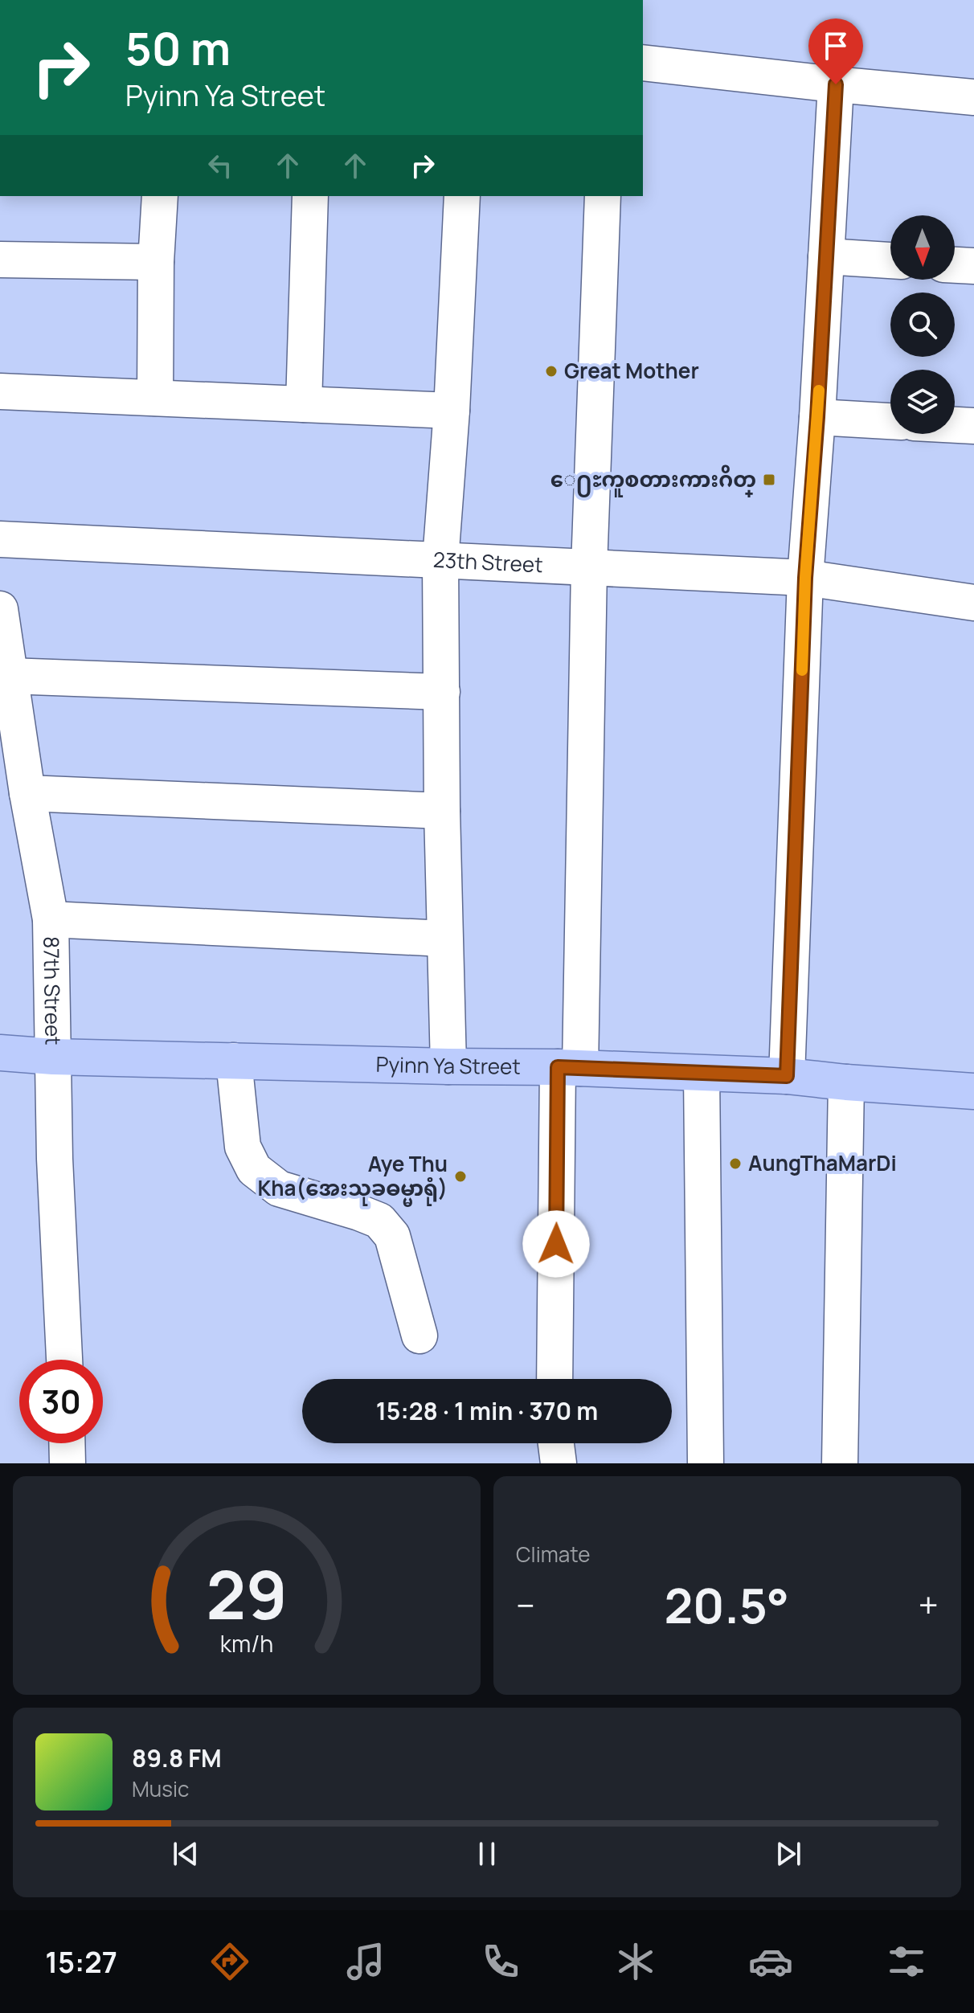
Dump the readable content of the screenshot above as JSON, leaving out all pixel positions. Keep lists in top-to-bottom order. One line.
{"streets":{"main road":["Pyinn Ya Street"],"street":["23th Street","87th Street"]},"crossings":[["87th Street","Pyinn Ya Street"]],"places":{"other":["Great Mother","AungThaMarDi","Aye Thu Kha(အေးသုခဓမ္မာရုံ)"],"transit":["ေ႐ႊကူစတားကားဂိတ္"]},"north":"bottom","page":{"turn":["50 m","Pyinn Ya Street"],"limit":"30","trip":"15:28 · 1 min · 370 m","tile":"Climate","heat":["−","20.5°","+"],"song":["89.8 FM","Music"],"tabs":"15:27","gauge":["29","km/h"]}}
